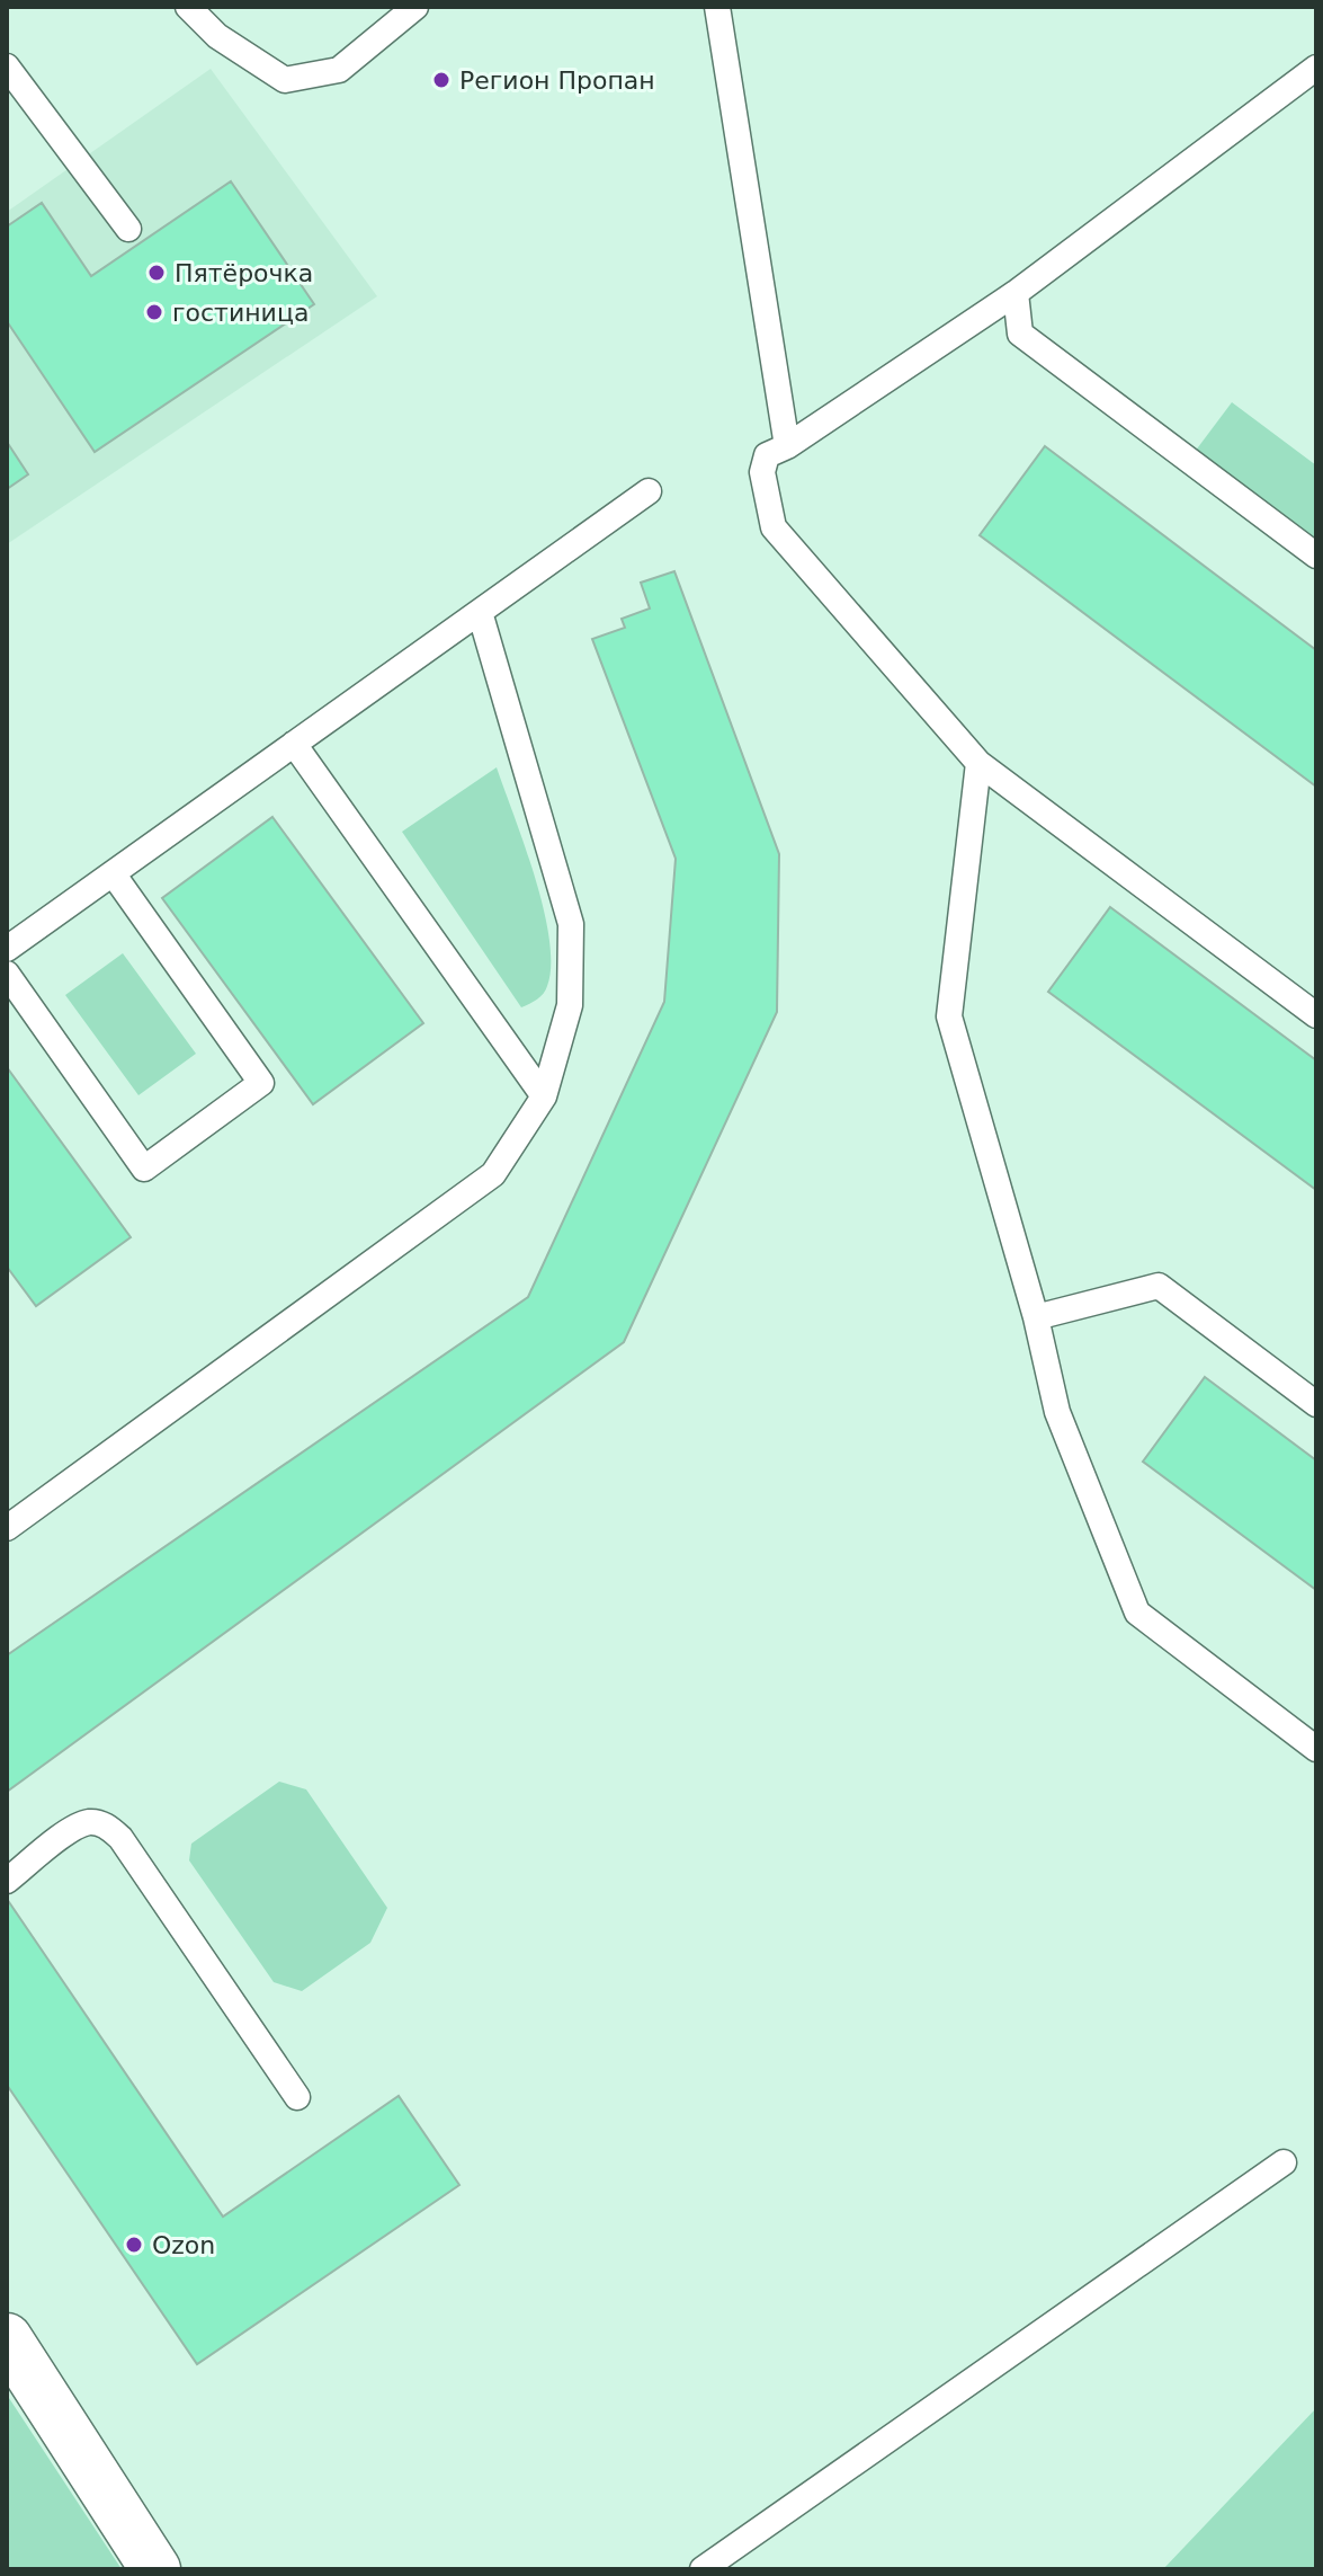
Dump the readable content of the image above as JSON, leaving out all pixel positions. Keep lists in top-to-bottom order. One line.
{"places":["Регион Пропан","Пятёрочка","гостиница","Ozon"]}
